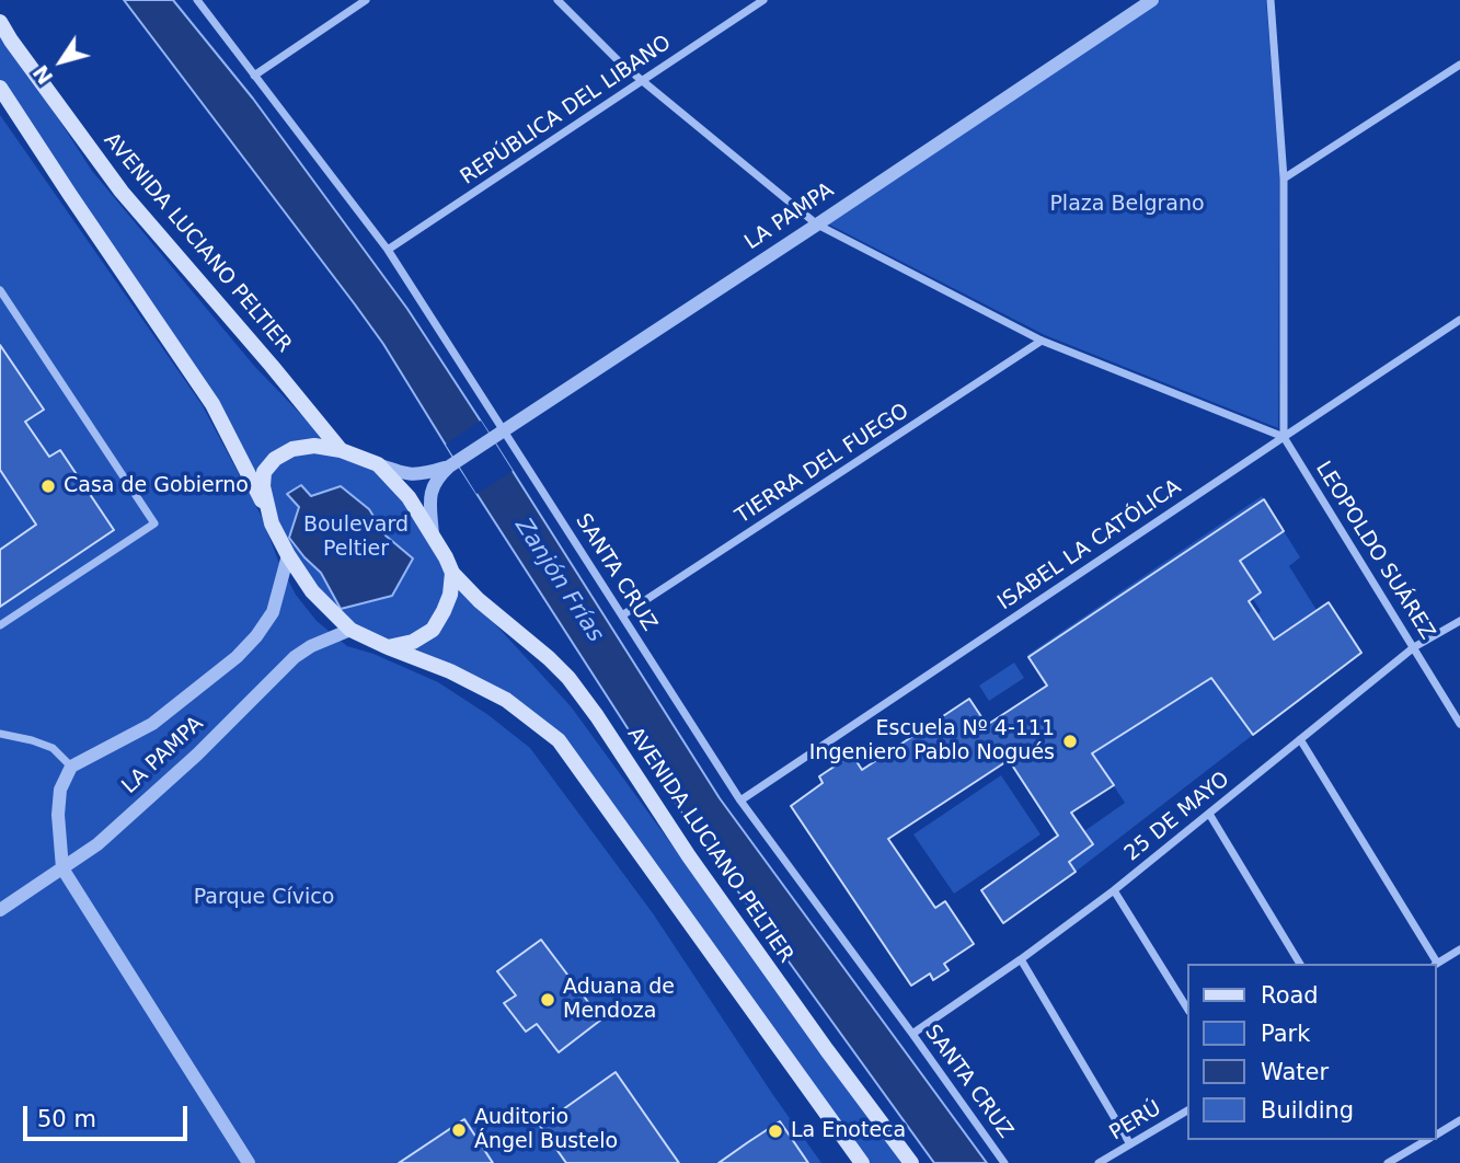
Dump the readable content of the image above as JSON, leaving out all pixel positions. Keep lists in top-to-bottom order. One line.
{"streets":{"main road":["AVENIDA LUCIANO PELTIER"],"street":["REPÚBLICA DEL LIBANO","LA PAMPA","TIERRA DEL FUEGO","ISABEL LA CATÓLICA","LEOPOLDO SUÁREZ","SANTA CRUZ","25 DE MAYO","PERÚ"]},"crossings":[["REPÚBLICA DEL LIBANO","SANTA CRUZ"],["LA PAMPA","AVENIDA LUCIANO PELTIER"],["LA PAMPA","SANTA CRUZ"],["TIERRA DEL FUEGO","SANTA CRUZ"],["ISABEL LA CATÓLICA","LEOPOLDO SUÁREZ"],["ISABEL LA CATÓLICA","SANTA CRUZ"],["LEOPOLDO SUÁREZ","25 DE MAYO"],["SANTA CRUZ","25 DE MAYO"]],"water":["Zanjón Frías"],"parks":["Plaza Belgrano","Boulevard Peltier","Parque Cívico"],"places":["Casa de Gobierno","Escuela Nº 4-111 Ingeniero Pablo Nogués","Aduana de Mendoza","Auditorio Ángel Bustelo","La Enoteca"],"legend":["Road","Park","Water","Building"],"scale_bar":"50 m","north":"bottom left"}
